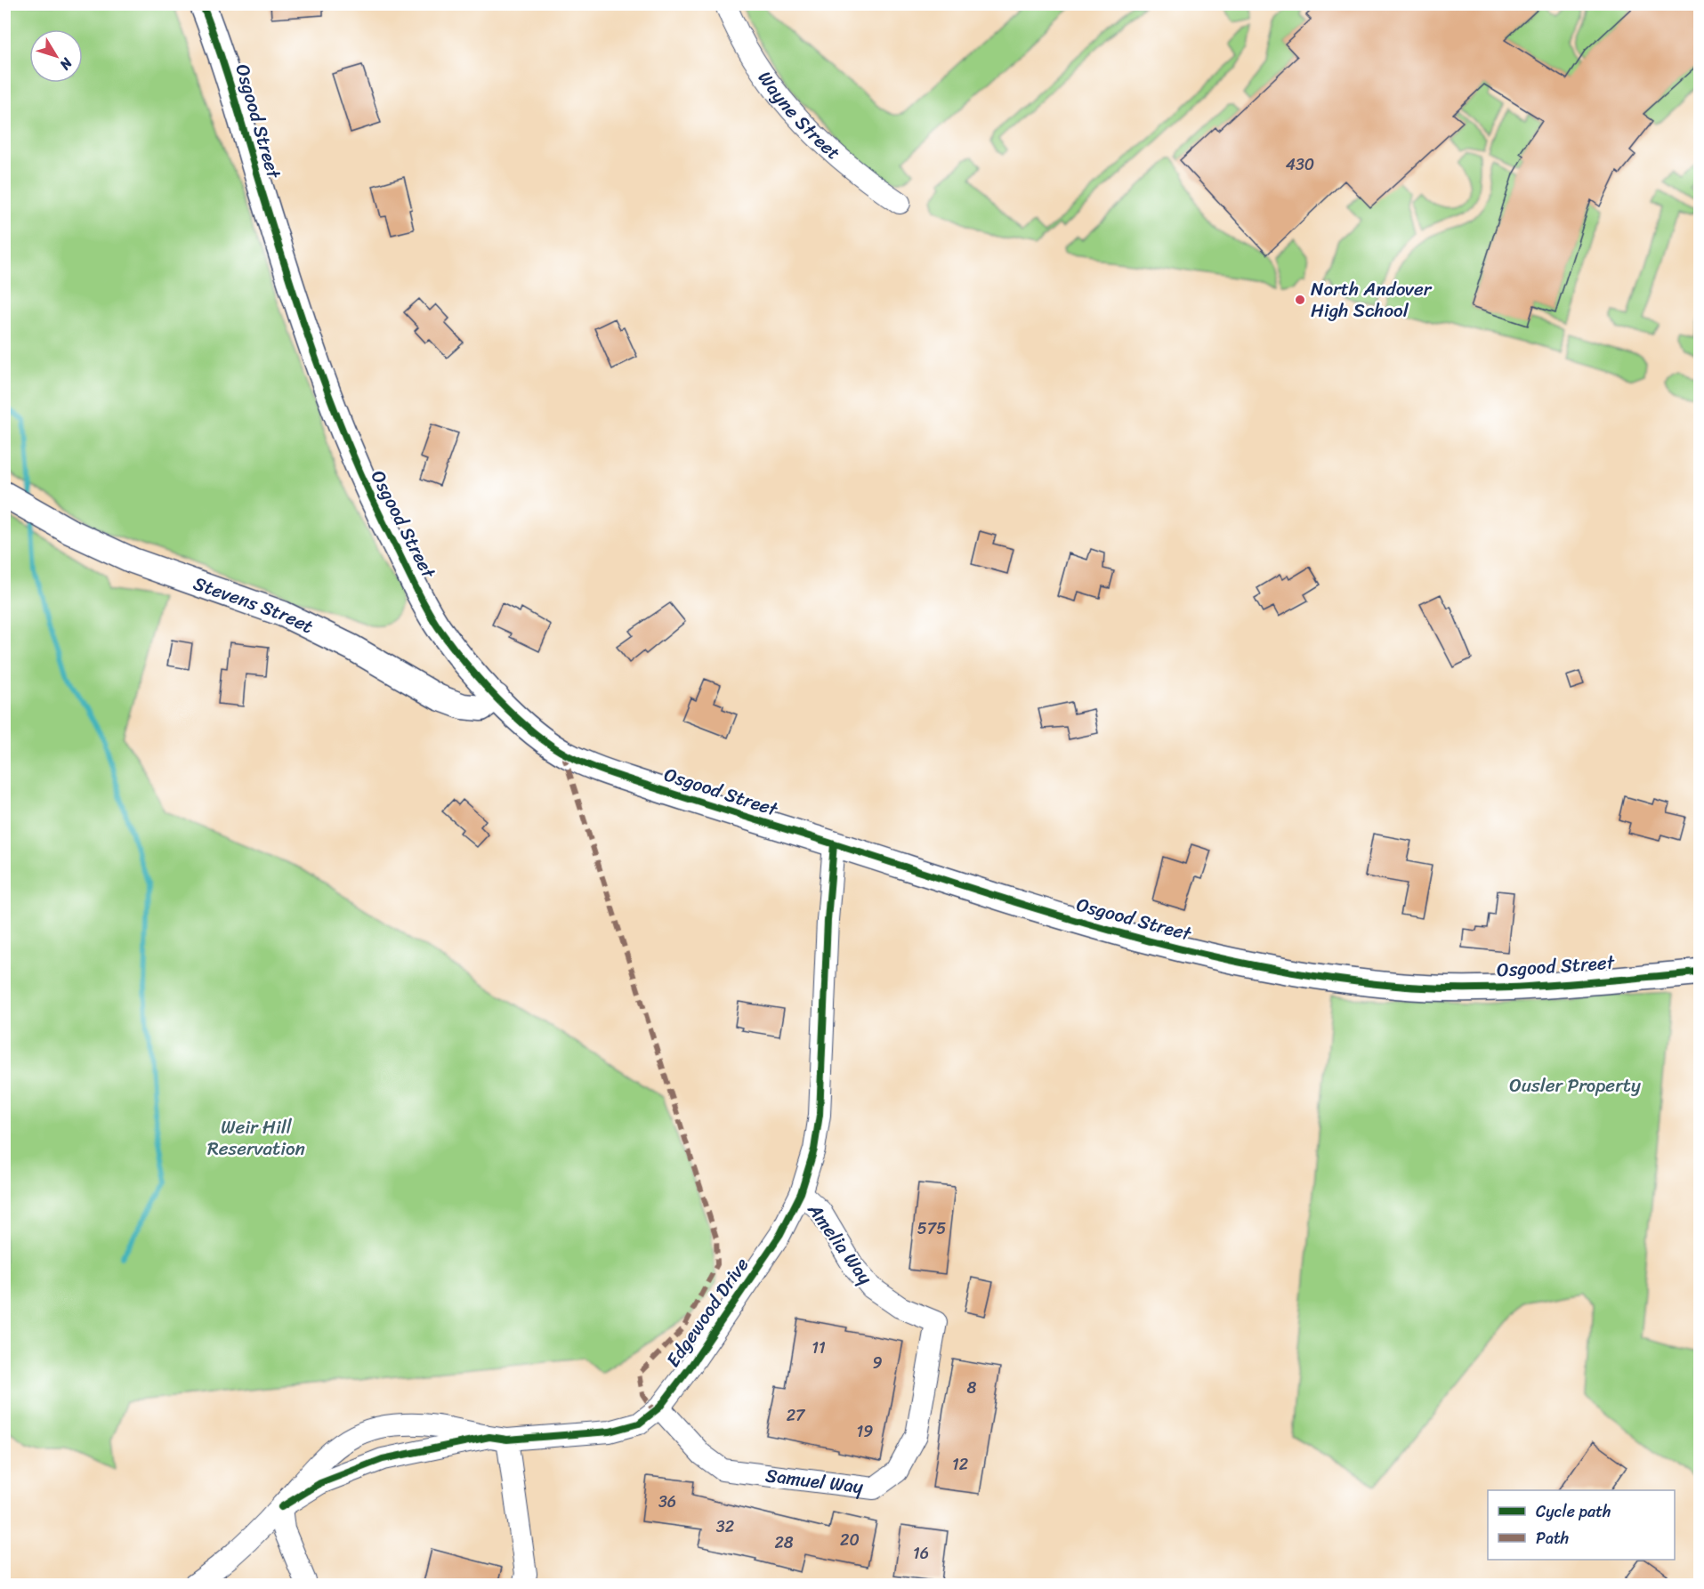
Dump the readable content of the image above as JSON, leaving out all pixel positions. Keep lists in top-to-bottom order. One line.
{"streets":{"street":["Wayne Street","Osgood Street","Stevens Street","Amelia Way","Edgewood Drive","Samuel Way"]},"crossings":[["Osgood Street","Stevens Street"],["Osgood Street","Edgewood Drive"],["Amelia Way","Edgewood Drive"],["Amelia Way","Samuel Way"],["Edgewood Drive","Samuel Way"]],"parks":["Ousler Property","Weir Hill Reservation"],"places":["North Andover High School"],"house_numbers":["430","575","11","9","8","27","19","12","36","32","20","28","16"],"legend":["Cycle path","Path"],"north":"bottom right"}
